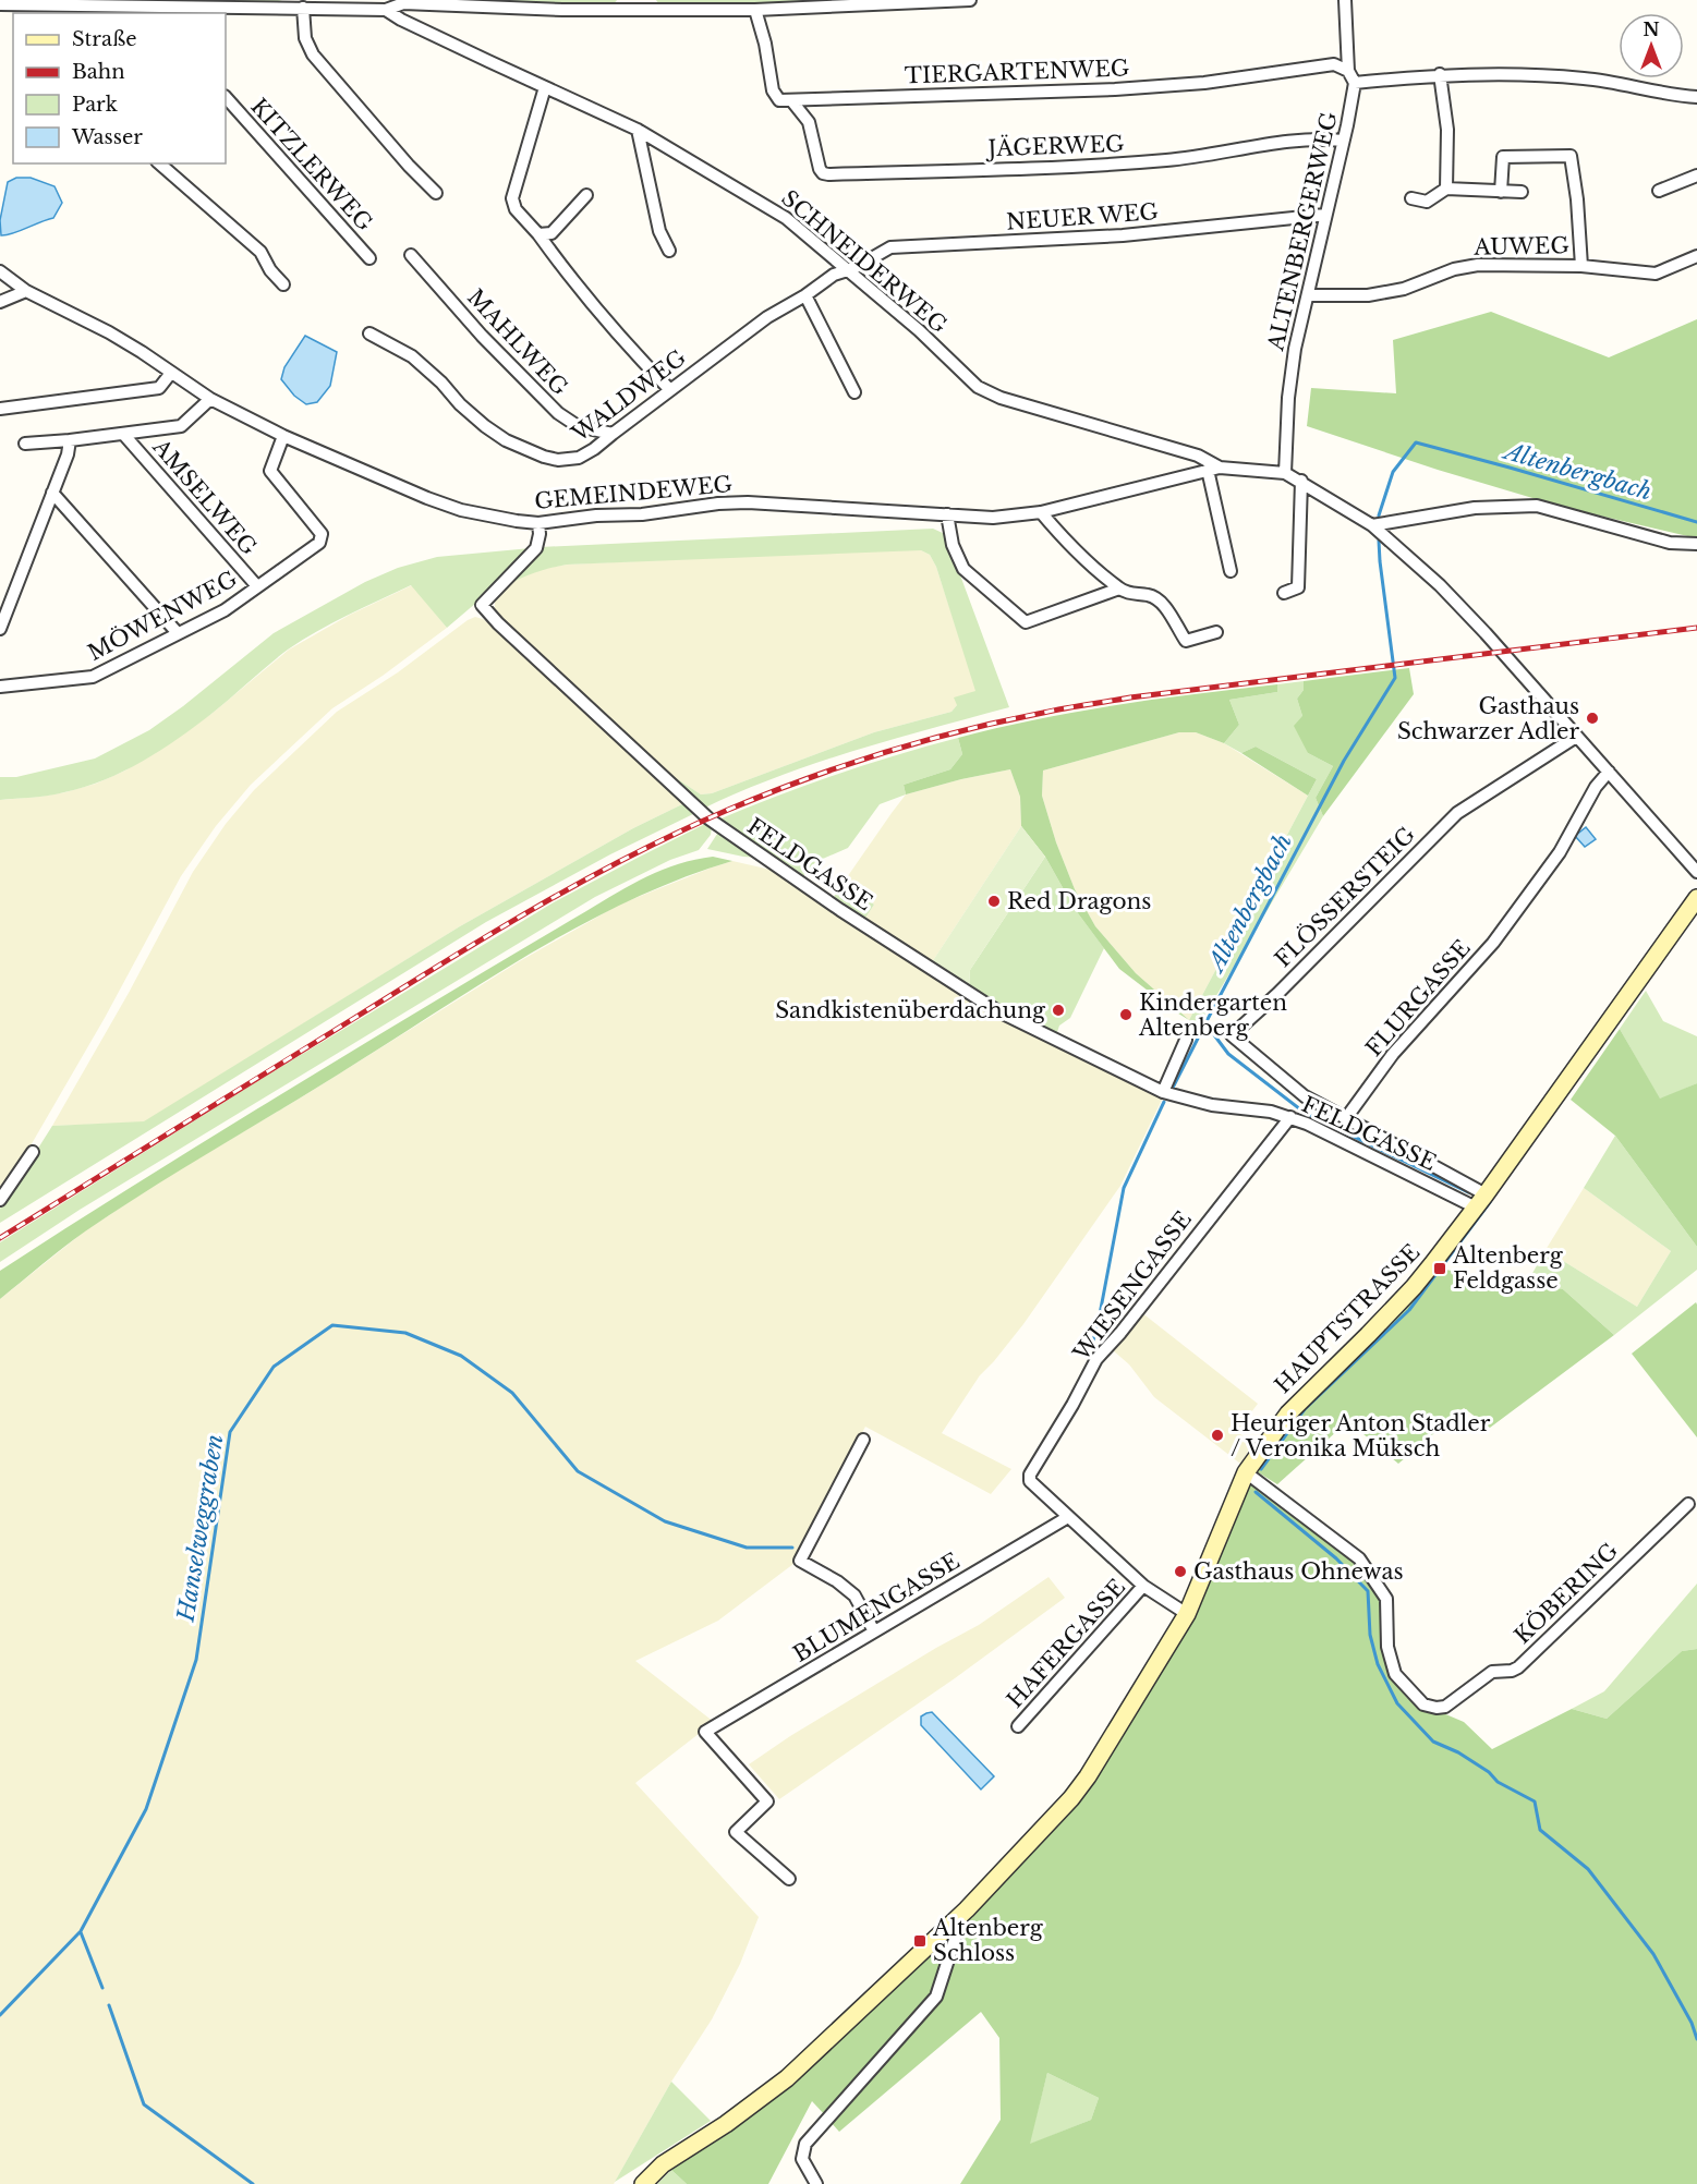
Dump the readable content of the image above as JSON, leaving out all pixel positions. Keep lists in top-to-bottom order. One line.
{"streets":{"main road":["HAUPTSTRASSE"],"street":["TIERGARTENWEG","JÄGERWEG","KITZLERWEG","NEUER WEG","ALTENBERGERWEG","AUWEG","SCHNEIDERWEG","MAHLWEG","WALDWEG","GEMEINDEWEG","AMSELWEG","MÖWENWEG","FELDGASSE","FLÖSSERSTEIG","FLURGASSE","WIESENGASSE","KÖBERING","BLUMENGASSE","HAFERGASSE"]},"crossings":[["TIERGARTENWEG","JÄGERWEG"],["JÄGERWEG","ALTENBERGERWEG"],["NEUER WEG","ALTENBERGERWEG"],["NEUER WEG","SCHNEIDERWEG"],["NEUER WEG","WALDWEG"],["ALTENBERGERWEG","AUWEG"],["ALTENBERGERWEG","GEMEINDEWEG"],["SCHNEIDERWEG","WALDWEG"],["SCHNEIDERWEG","GEMEINDEWEG"],["MAHLWEG","WALDWEG"],["GEMEINDEWEG","MÖWENWEG"],["GEMEINDEWEG","FELDGASSE"],["AMSELWEG","MÖWENWEG"],["FELDGASSE","WIESENGASSE"],["FELDGASSE","HAUPTSTRASSE"],["FLÖSSERSTEIG","FLURGASSE"],["WIESENGASSE","HAUPTSTRASSE"],["WIESENGASSE","BLUMENGASSE"],["WIESENGASSE","HAFERGASSE"],["HAUPTSTRASSE","KÖBERING"]],"water":["Altenbergbach","Hanselweggraben"],"places":{"other":["Gasthaus Schwarzer Adler","Red Dragons","Sandkistenüberdachung","Kindergarten Altenberg","Heuriger Anton Stadler / Veronika Müksch","Gasthaus Ohnewas"],"transit":["Altenberg Feldgasse","Altenberg Schloss"]},"legend":["Straße","Bahn","Park","Wasser"],"north":"top"}
